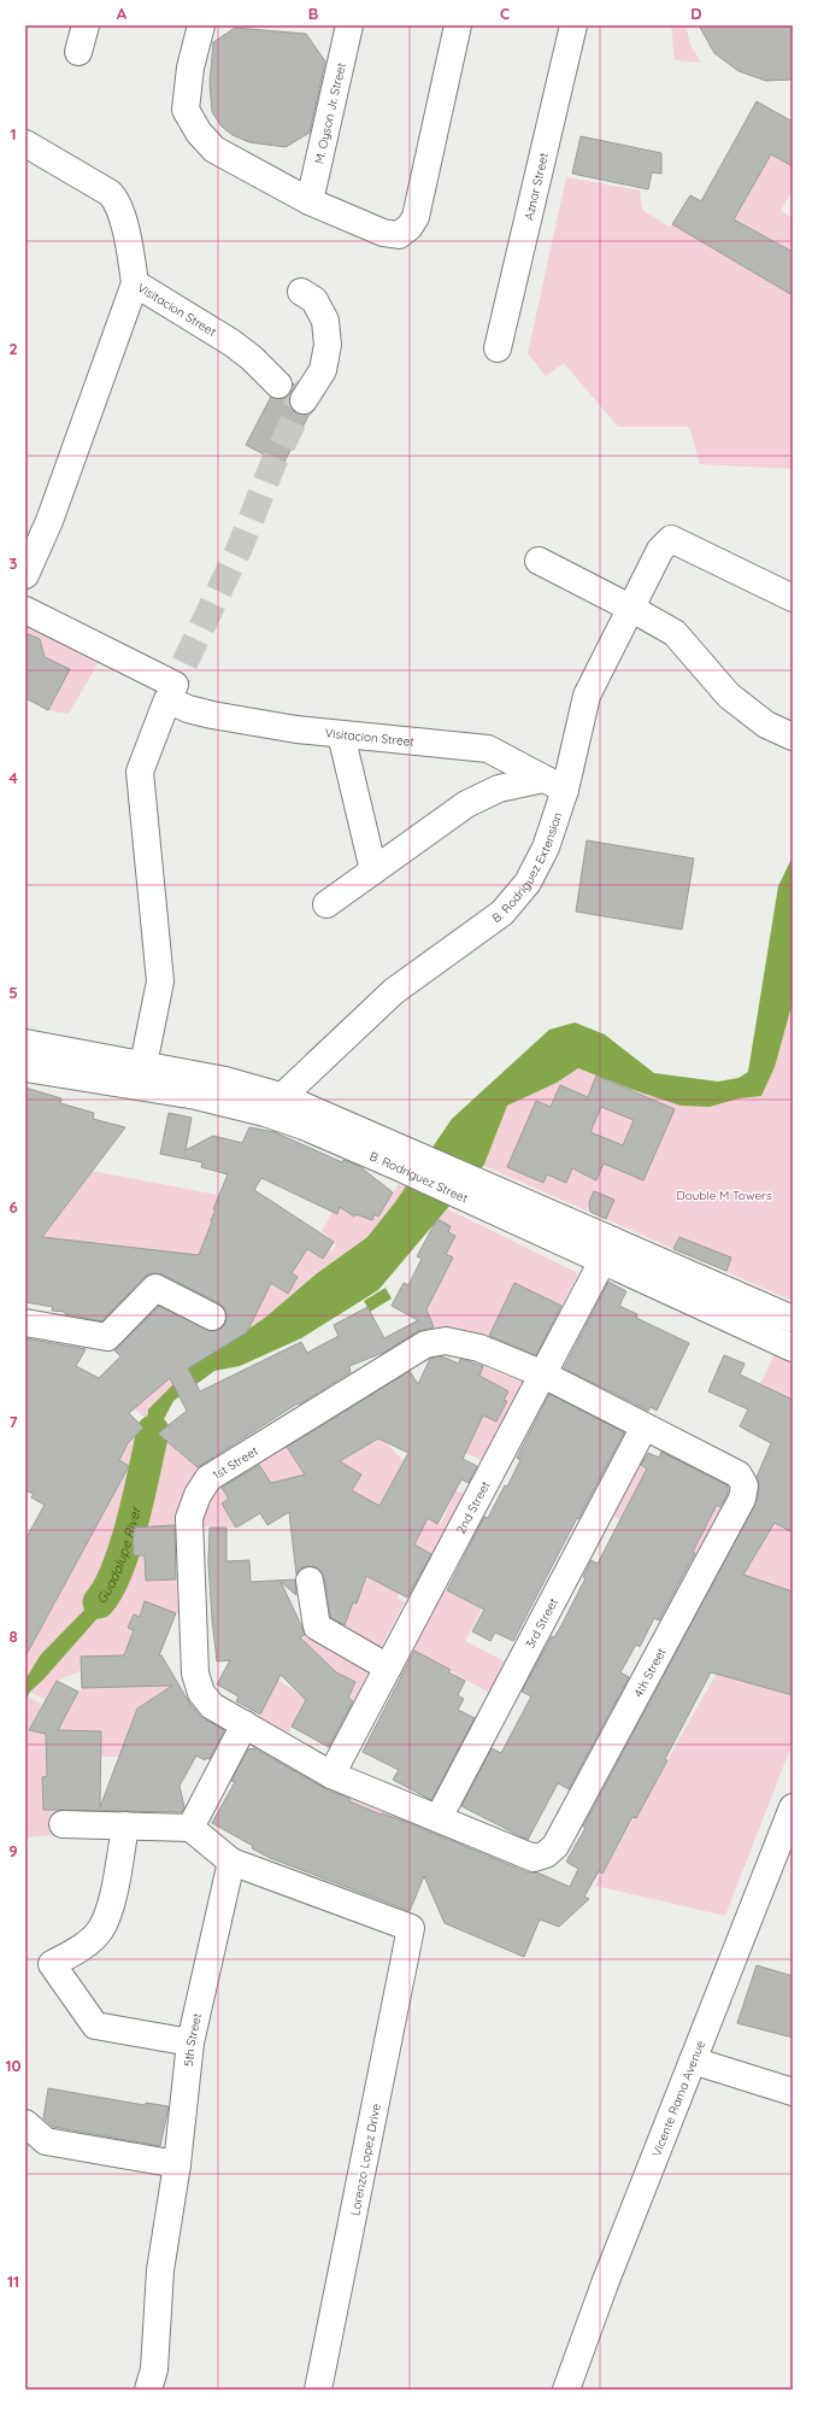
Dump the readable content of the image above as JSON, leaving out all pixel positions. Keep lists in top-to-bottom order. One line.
{"streets":{"street":["M. Oyson Jr. Street","Aznar Street","Visitacion Street","B. Rodriguez Extension","B. Rodriguez Street","1st Street","2nd Street","3rd Street","4th Street","5th Street","Vicente Rama Avenue","Lorenzo Lopez Drive"]},"crossings":[["Visitacion Street","B. Rodriguez Extension"],["B. Rodriguez Extension","B. Rodriguez Street"],["B. Rodriguez Street","2nd Street"],["1st Street","2nd Street"],["1st Street","4th Street"],["2nd Street","4th Street"],["3rd Street","4th Street"],["5th Street","Lorenzo Lopez Drive"]],"water":["Guadalupe River"],"parks":["Double M Towers"],"grid":{"columns":["A","B","C","D"],"rows":["1","2","3","4","5","6","7","8","9","10","11"]}}
